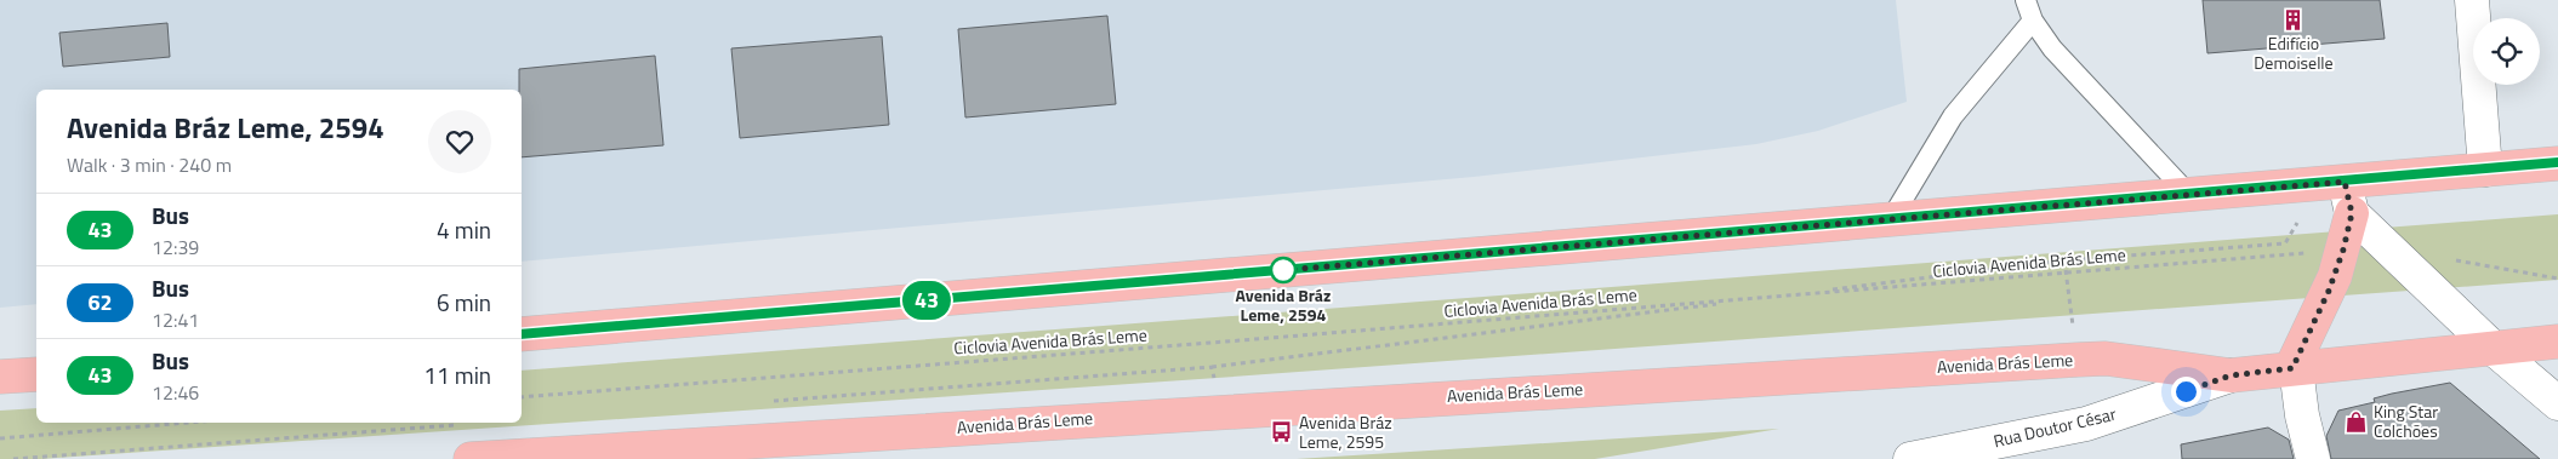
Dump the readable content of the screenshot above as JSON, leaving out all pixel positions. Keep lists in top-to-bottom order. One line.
{"streets":{"main road":["Avenida Brás Leme"],"street":["Rua Doutor César"],"path":["Ciclovia Avenida Brás Leme"]},"crossings":[["Avenida Brás Leme","Rua Doutor César"]],"places":{"building":["Edifício Demoiselle"],"other":["Avenida Bráz Leme, 2594"],"shop":["King Star Colchões"],"bus stop":["Avenida Bráz Leme, 2595"]},"lines":["bus line 43"],"page":{"on_map":"43","heading":["Avenida Bráz Leme, 2594","Walk · 3 min · 240 m"],"list":[{"mark":"43","name":"Bus","note":"12:39","value":"4 min"},{"mark":"62","name":"Bus","note":"12:41","value":"6 min"},{"mark":"43","name":"Bus","note":"12:46","value":"11 min"}]}}
